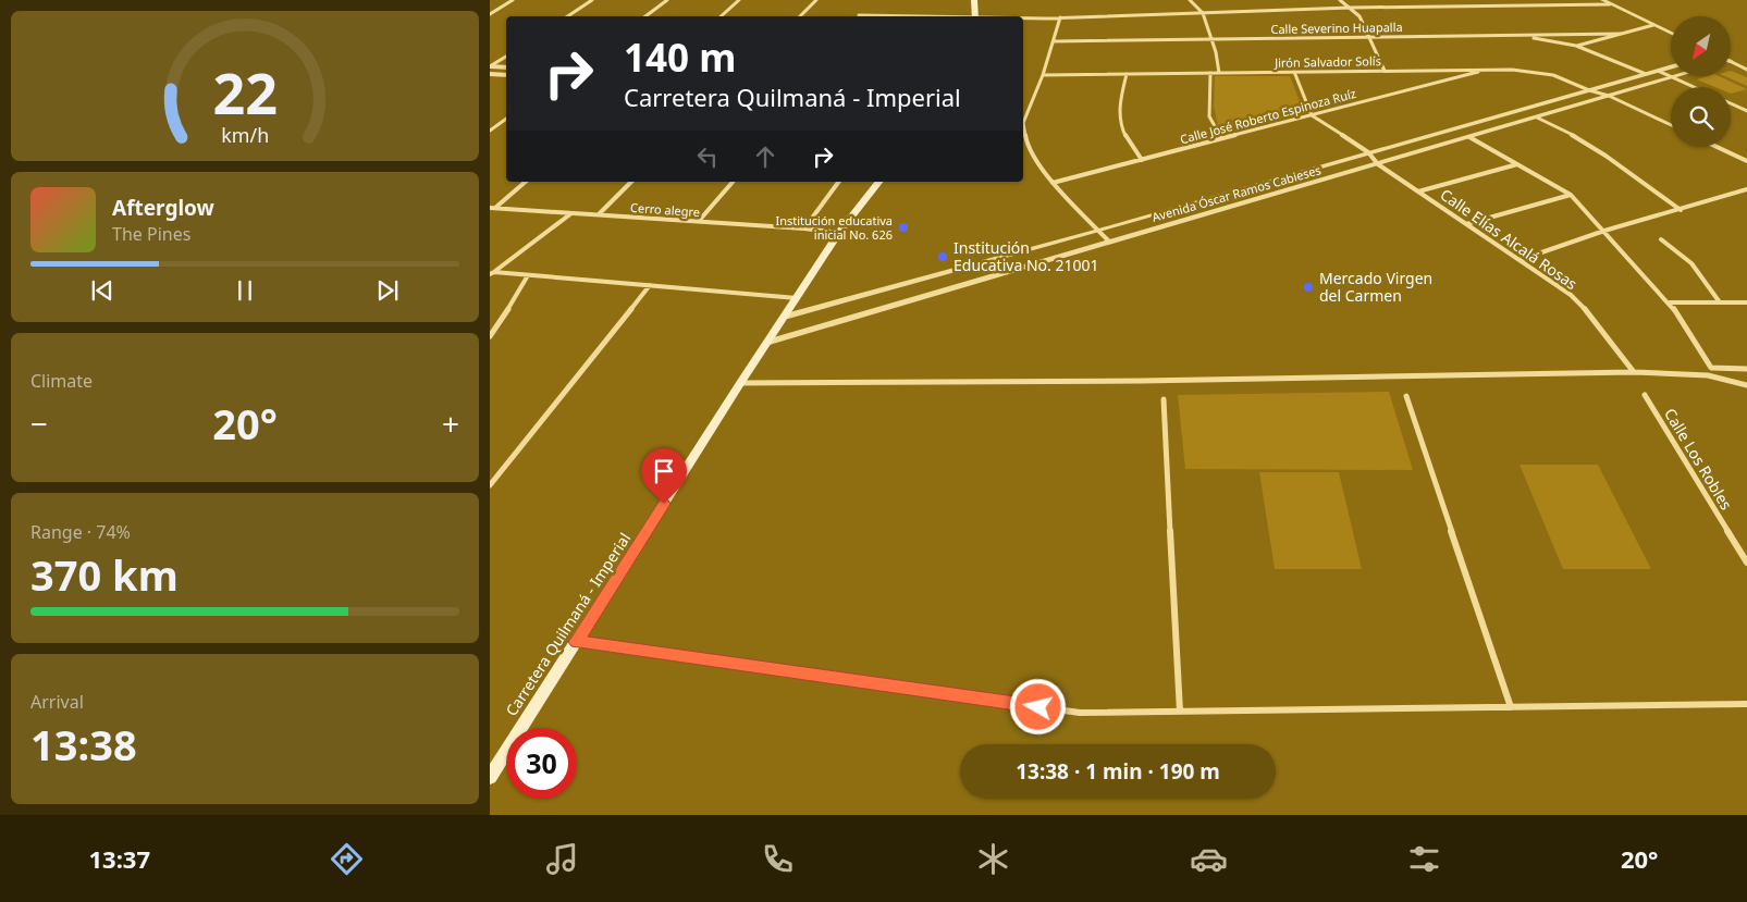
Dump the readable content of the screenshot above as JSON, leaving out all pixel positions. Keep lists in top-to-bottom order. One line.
{"streets":{"main road":["Carretera Quilmaná - Imperial"],"street":["Calle Severino Huapalla","Jirón Salvador Solís","Calle José Roberto Espinoza Ruíz","Avenida Óscar Ramos Cabieses","Cerro alegre","Calle Elías Alcalá Rosas","Calle Los Robles"]},"crossings":[["Jirón Salvador Solís","Calle José Roberto Espinoza Ruíz"],["Jirón Salvador Solís","Avenida Óscar Ramos Cabieses"],["Calle José Roberto Espinoza Ruíz","Calle Elías Alcalá Rosas"],["Avenida Óscar Ramos Cabieses","Calle Elías Alcalá Rosas"],["Avenida Óscar Ramos Cabieses","Carretera Quilmaná - Imperial"],["Cerro alegre","Carretera Quilmaná - Imperial"]],"places":["Institución educativa inicial No. 626","Institución Educativa No. 21001","Mercado Virgen del Carmen"],"north":"bottom left","page":{"turn":["140 m","Carretera Quilmaná - Imperial"],"song":["Afterglow","The Pines"],"tile":["Climate",["Range · 74%","370 km"],["Arrival","13:38"]],"heat":["−","20°","+"],"limit":"30","trip":"13:38 · 1 min · 190 m","tabs":["13:37","20°"],"gauge":["22","km/h"]}}
